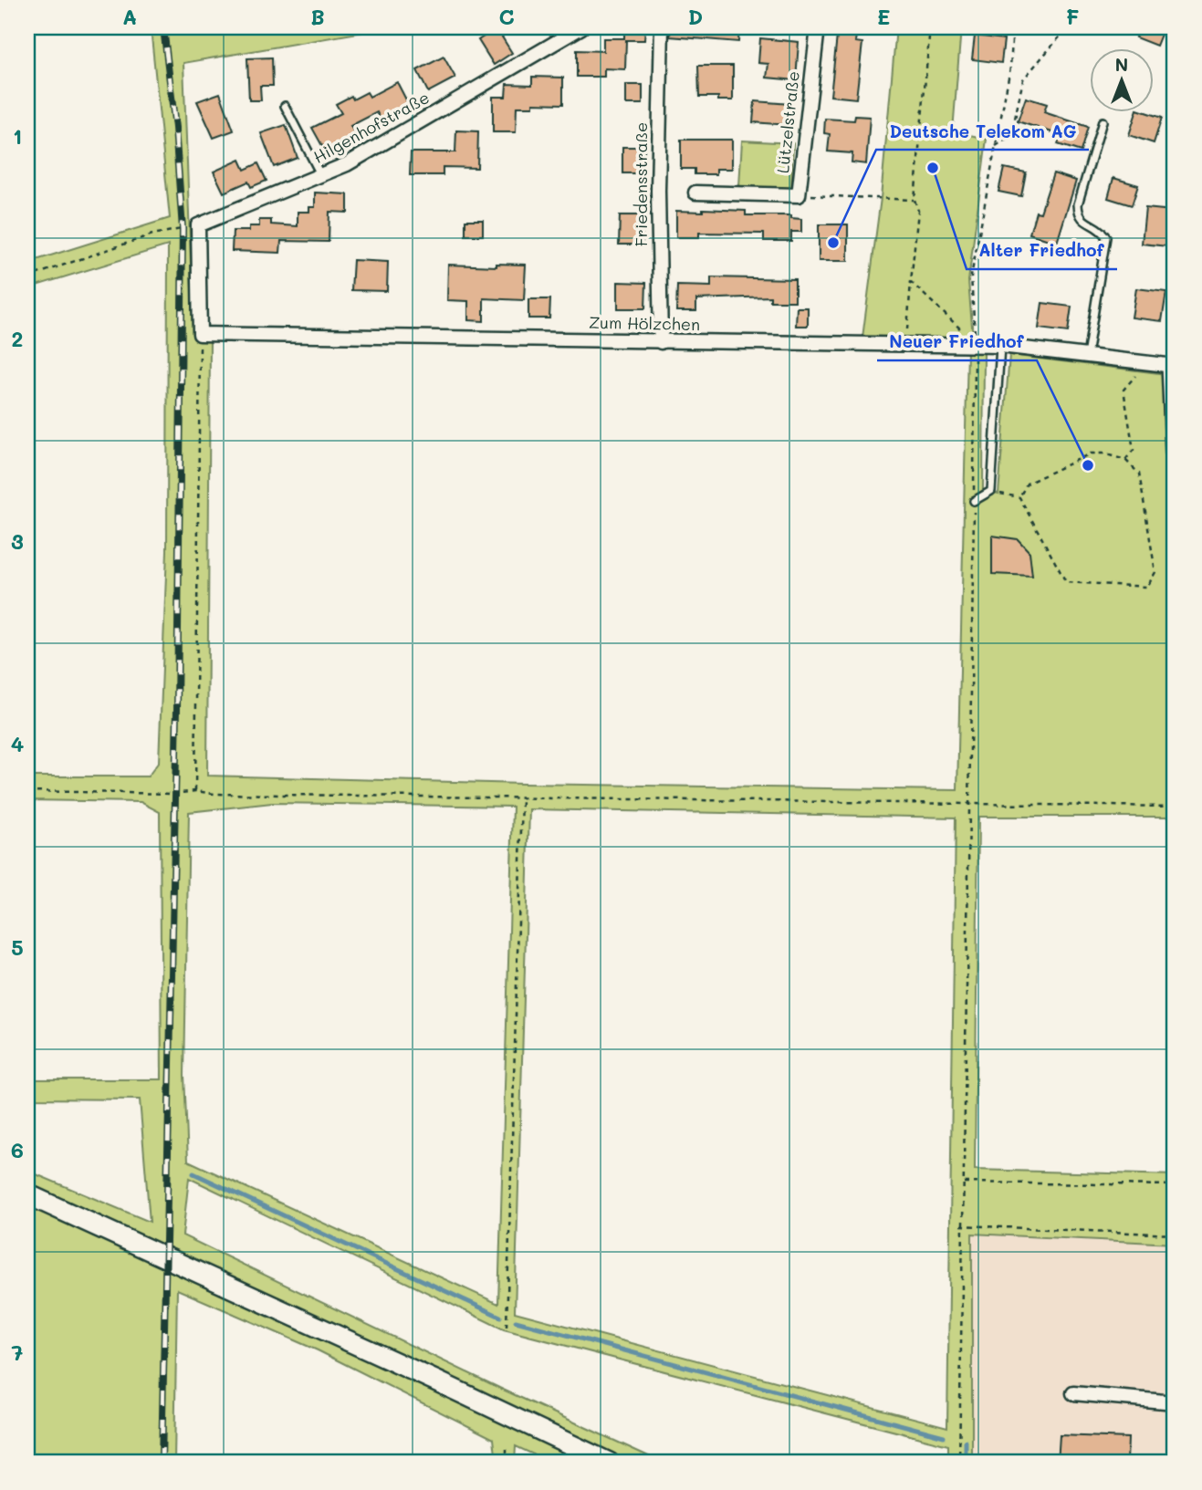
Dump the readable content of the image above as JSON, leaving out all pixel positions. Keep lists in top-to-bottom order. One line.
{"streets":{"street":["Lützelstraße","Hilgenhofstraße","Friedensstraße","Zum Hölzchen"]},"crossings":[["Friedensstraße","Zum Hölzchen"]],"places":["Alter Friedhof","Deutsche Telekom AG","Neuer Friedhof"],"north":"top","grid":{"columns":["A","B","C","D","E","F"],"rows":["1","2","3","4","5","6","7"]}}
